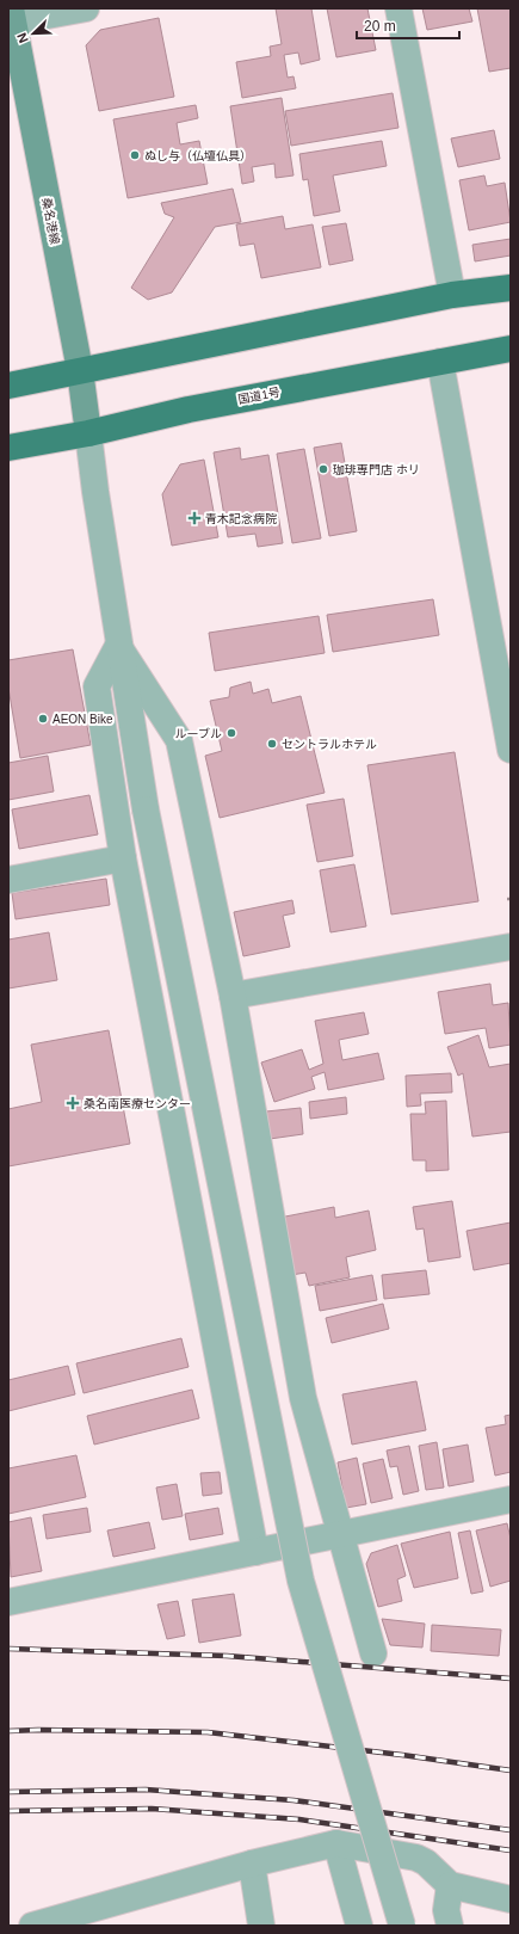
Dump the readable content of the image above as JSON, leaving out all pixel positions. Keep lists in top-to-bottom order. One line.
{"streets":{"highway":["国道1号"],"main road":["桑名港線"]},"crossings":[["桑名港線","国道1号"]],"places":{"other":["ぬし与（仏壇仏具）","珈琲専門店 ホリ","AEON Bike","ルーブル","セントラルホテル"],"health":["青木記念病院","桑名南医療センター"]},"scale_bar":"20 m","north":"bottom left"}
